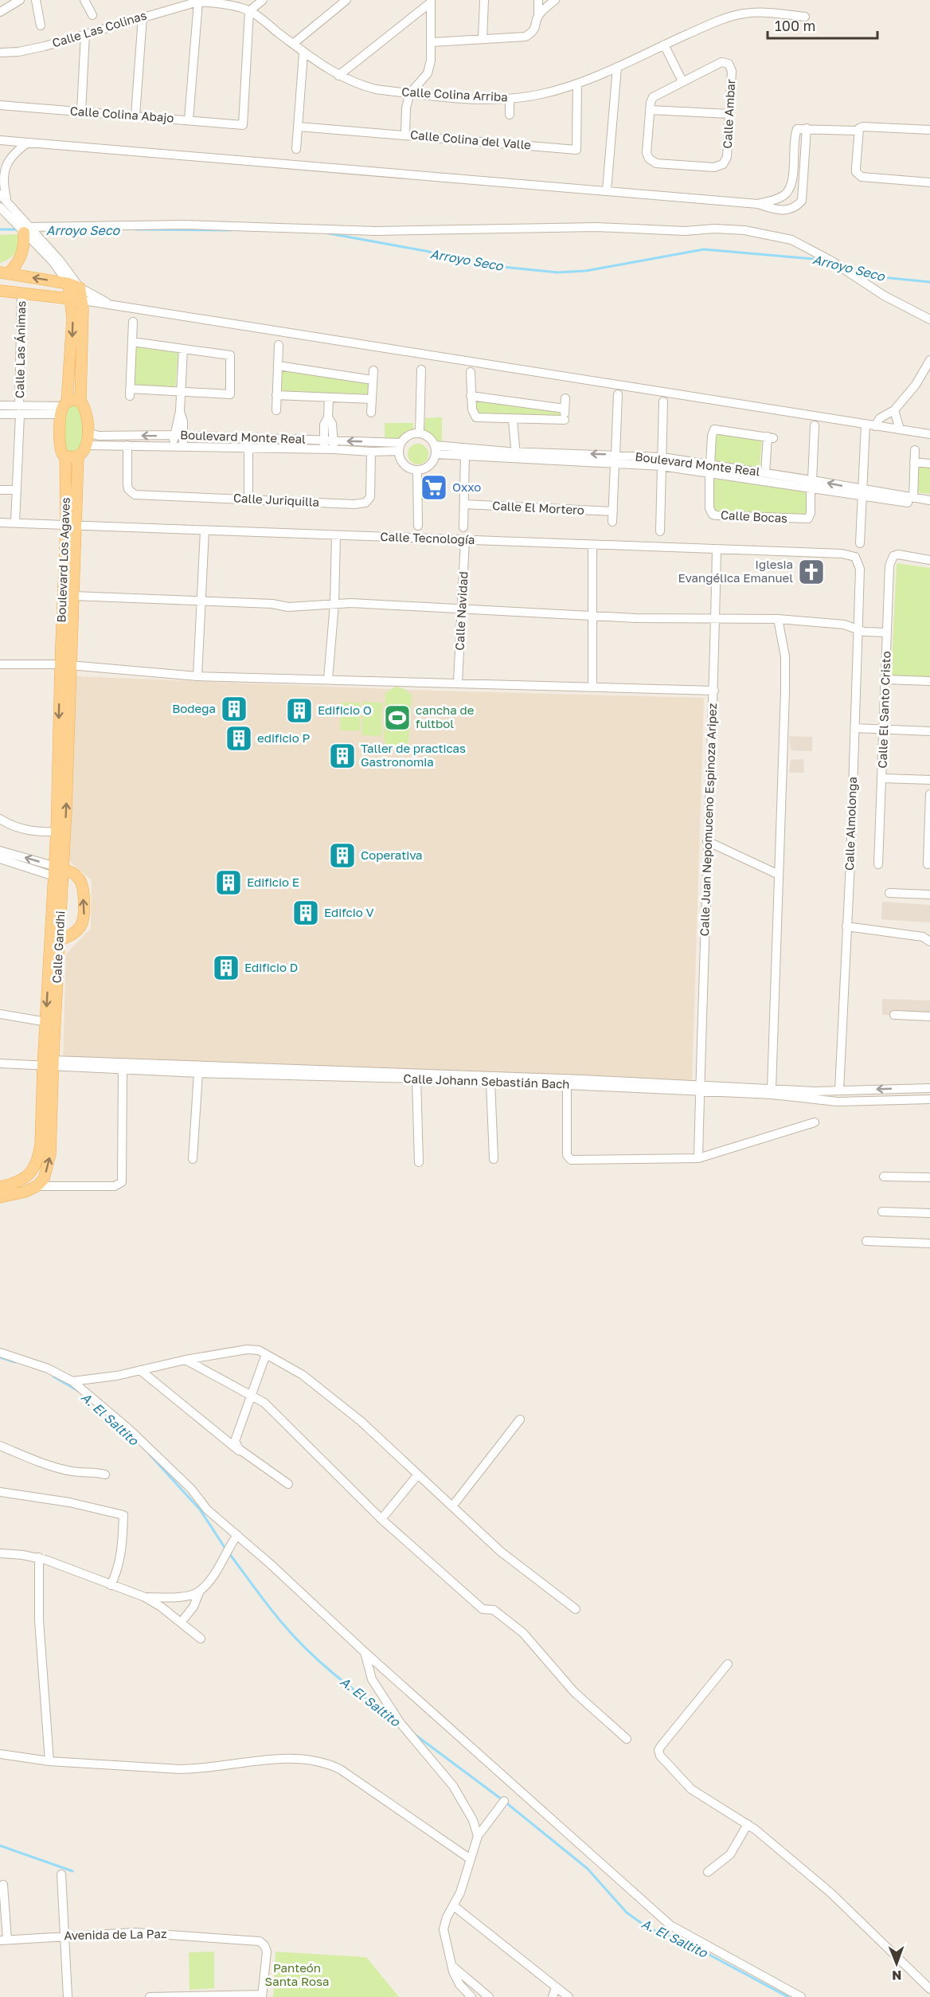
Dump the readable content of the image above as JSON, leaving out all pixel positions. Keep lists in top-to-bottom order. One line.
{"streets":{"main road":["Boulevard Los Agaves","Calle Gandhi"],"street":["Calle Las Colinas","Calle Colina Arriba","Calle Ambar","Calle Colina Abajo","Calle Colina del Valle","Calle Las Ánimas","Boulevard Monte Real","Calle Juriquilla","Calle El Mortero","Calle Bocas","Calle Tecnología","Calle Navidad","Calle El Santo Cristo","Calle Juan Nepomuceno Espinoza Aripez","Calle Almolonga","Calle Johann Sebastián Bach","Avenida de La Paz"]},"crossings":[["Calle Las Colinas","Calle Colina Arriba"],["Calle Colina Arriba","Calle Colina Abajo"],["Calle Colina Arriba","Calle Colina del Valle"],["Calle Las Ánimas","Calle Tecnología"],["Boulevard Monte Real","Calle Juriquilla"],["Boulevard Monte Real","Calle Bocas"],["Calle Tecnología","Boulevard Los Agaves"],["Calle Tecnología","Calle Navidad"],["Calle Tecnología","Calle Juan Nepomuceno Espinoza Aripez"],["Calle Tecnología","Calle Almolonga"],["Boulevard Los Agaves","Calle Gandhi"],["Calle Juan Nepomuceno Espinoza Aripez","Calle Johann Sebastián Bach"],["Calle Almolonga","Calle Johann Sebastián Bach"],["Calle Gandhi","Calle Johann Sebastián Bach"]],"water":["Arroyo Seco","A. El Saltito"],"parks":["Panteón Santa Rosa"],"places":{"supermarket":["Oxxo"],"church":["Iglesia Evangélica Emanuel"],"building":["Bodega","Edificio O","edificio P","Taller de practicas Gastronomia","Coperativa","Edificio E","Edifcio V","Edificio D"],"sports":["cancha de fultbol"]},"scale_bar":"100 m","north":"bottom"}
